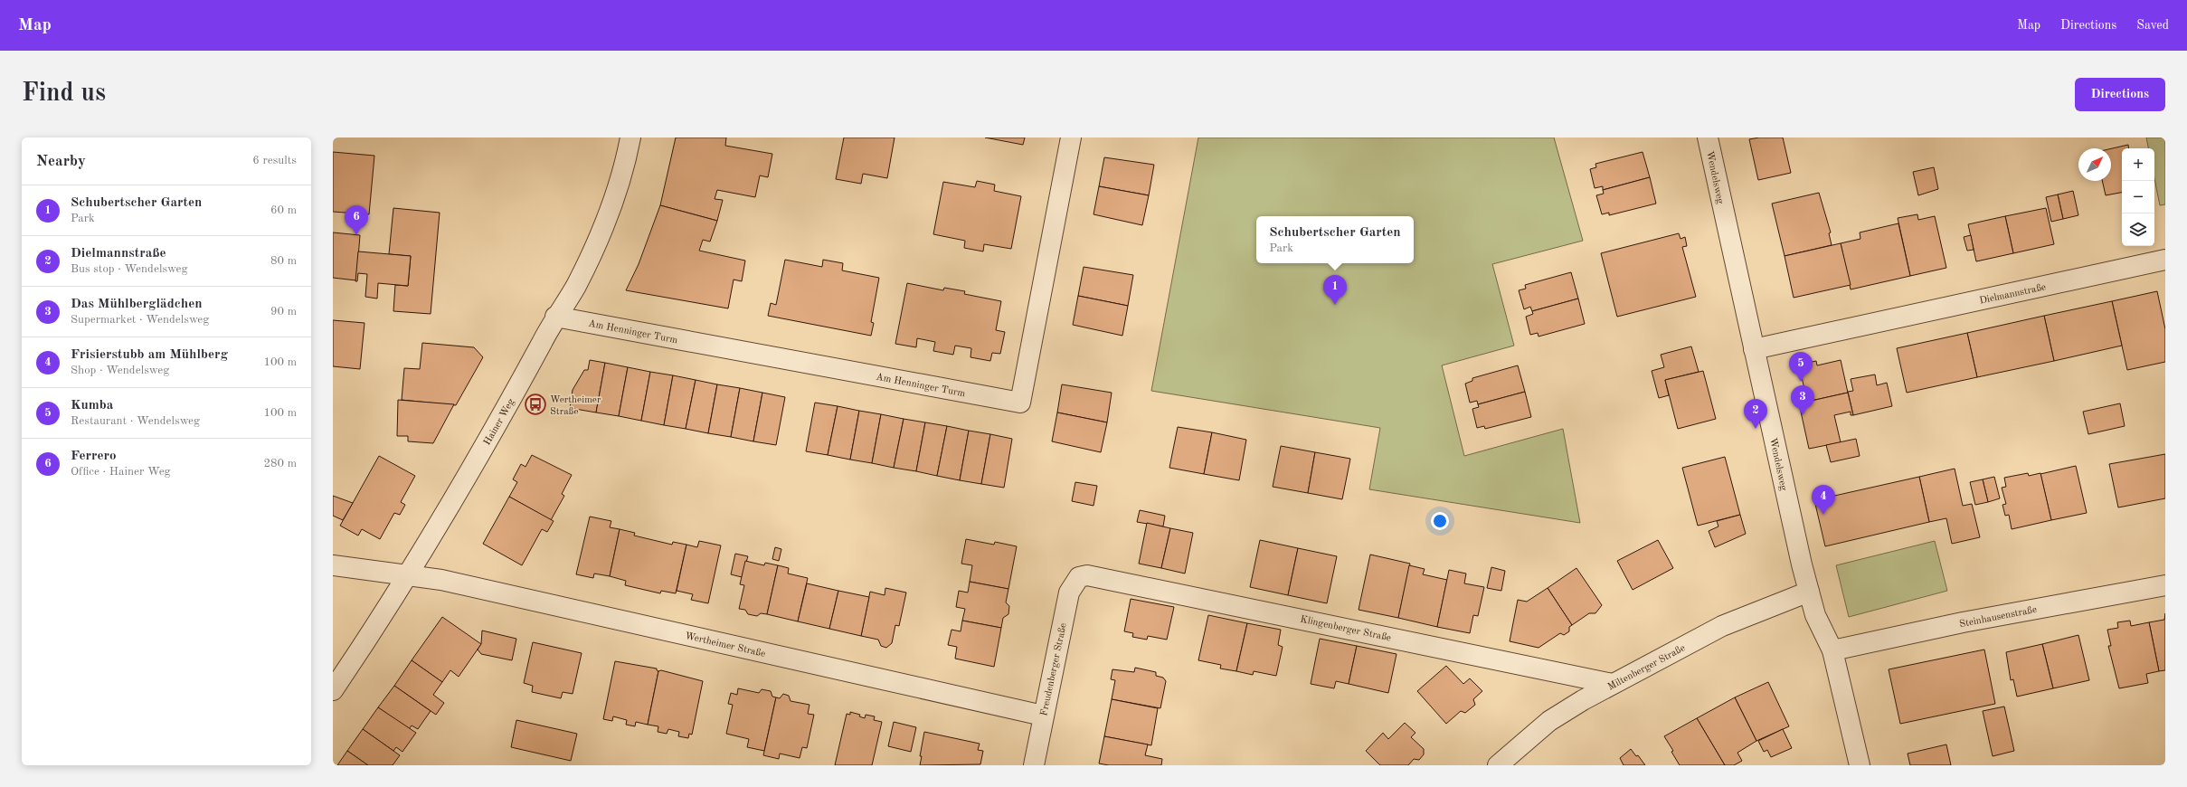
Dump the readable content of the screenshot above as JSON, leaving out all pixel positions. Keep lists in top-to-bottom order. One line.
{"streets":{"street":["Wendelsweg","Dielmannstraße","Am Henninger Turm","Hainer Weg","Steinhausenstraße","Klingenberger Straße","Wertheimer Straße","Miltenberger Straße","Freudenberger Straße"]},"crossings":[["Wendelsweg","Dielmannstraße"],["Wendelsweg","Steinhausenstraße"],["Wendelsweg","Miltenberger Straße"],["Am Henninger Turm","Hainer Weg"],["Hainer Weg","Wertheimer Straße"],["Klingenberger Straße","Miltenberger Straße"],["Klingenberger Straße","Freudenberger Straße"],["Wertheimer Straße","Freudenberger Straße"]],"places":{"bus stop":["Wertheimer Straße"]},"north":"top right","page":{"header":"Map","nav":["Map","Directions","Saved"],"buttons":"Directions","title":"Find us","heading":["Nearby","6 results"],"map_buttons":["+","−"],"list":[{"mark":"1","name":"Schubertscher Garten","note":"Park","value":"60 m"},{"mark":"2","name":"Dielmannstraße","note":"Bus stop · Wendelsweg","value":"80 m"},{"mark":"3","name":"Das Mühlberglädchen","note":"Supermarket · Wendelsweg","value":"90 m"},{"mark":"4","name":"Frisierstubb am Mühlberg","note":"Shop · Wendelsweg","value":"100 m"},{"mark":"5","name":"Kumba","note":"Restaurant · Wendelsweg","value":"100 m"},{"mark":"6","name":"Ferrero","note":"Office · Hainer Weg","value":"280 m"}],"pins":["6","1","5","3","2","4"],"popup":["Schubertscher Garten","Park"]}}
